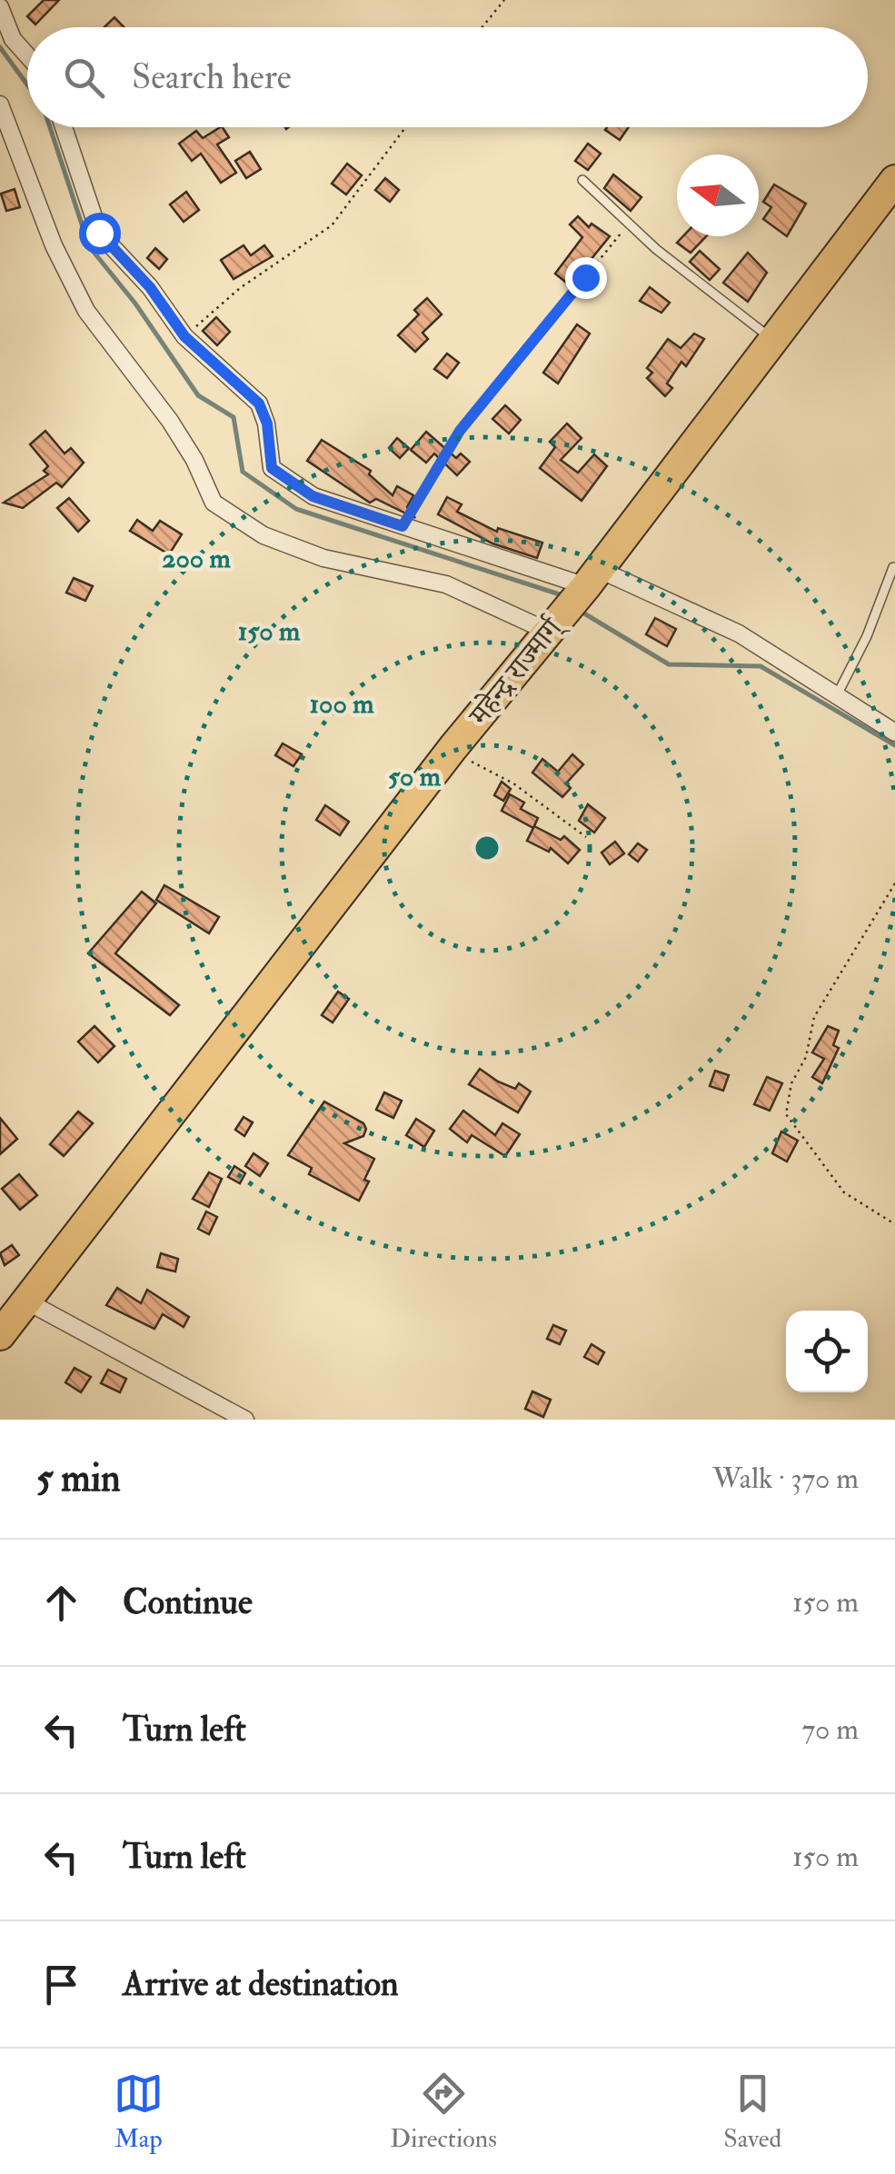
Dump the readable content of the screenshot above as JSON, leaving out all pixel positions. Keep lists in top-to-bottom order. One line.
{"streets":{"highway":["महेन्द्र राज्मार्ग्"]},"north":"left","page":{"search":"Search here","heading":["5 min","Walk · 370 m"],"list":[["Continue","150 m"],["Turn left","70 m"],["Turn left","150 m"],"Arrive at destination"],"nav":["Map","Directions","Saved"]},"rings":["200 m","150 m","100 m","50 m"]}
